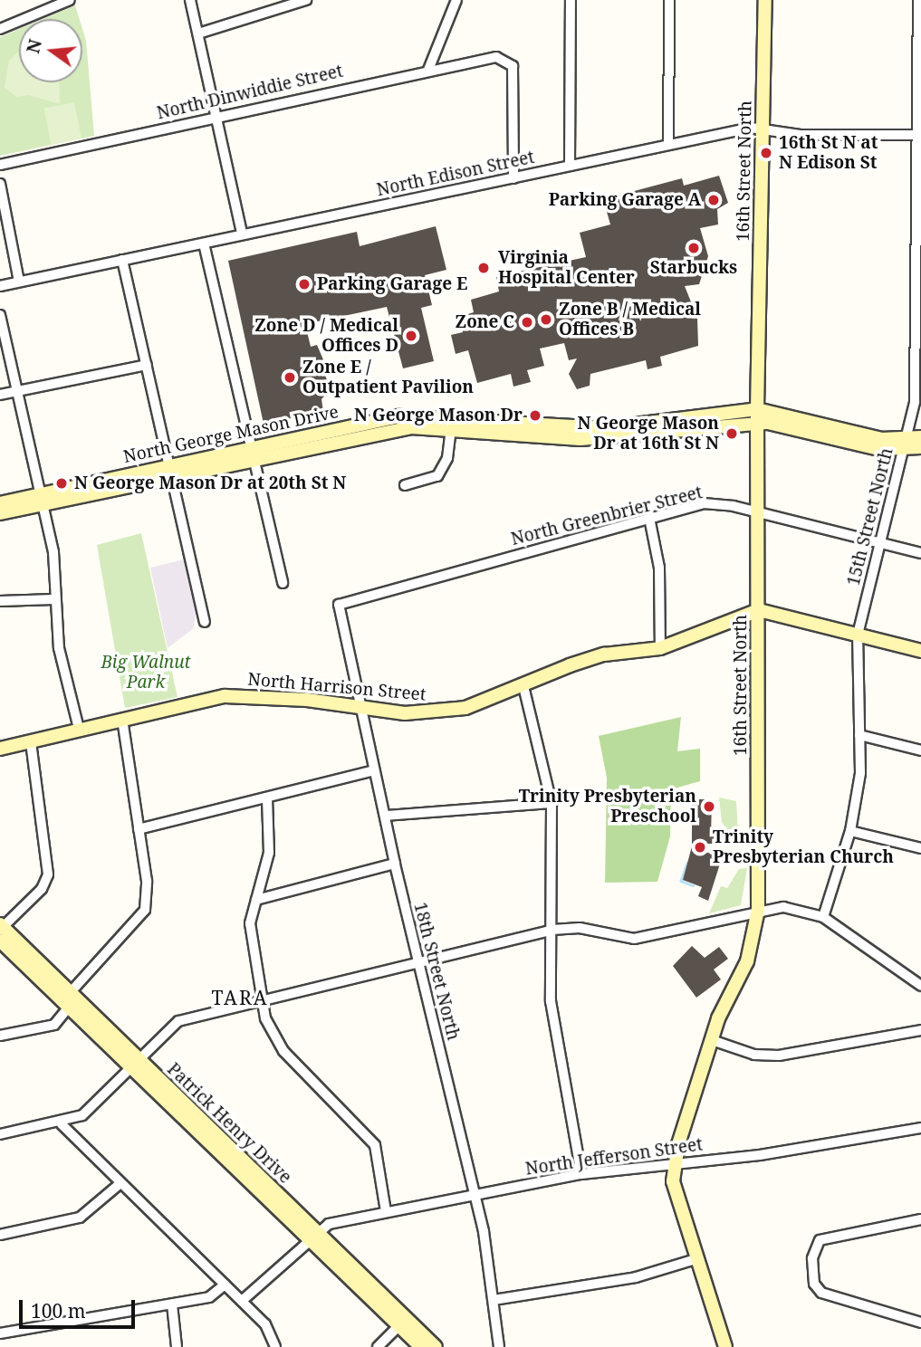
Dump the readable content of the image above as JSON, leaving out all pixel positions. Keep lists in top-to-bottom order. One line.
{"streets":{"street":["North Dinwiddie Street","16th Street North","North Edison Street","North George Mason Drive","North Greenbrier Street","15th Street North","North Harrison Street","18th Street North","Patrick Henry Drive","North Jefferson Street"]},"crossings":[["North Dinwiddie Street","North Edison Street"],["16th Street North","North Edison Street"],["16th Street North","North George Mason Drive"],["16th Street North","North Greenbrier Street"],["16th Street North","North Harrison Street"],["16th Street North","North Jefferson Street"],["North Edison Street","15th Street North"],["North George Mason Drive","15th Street North"],["North Greenbrier Street","15th Street North"],["North Greenbrier Street","18th Street North"],["North Harrison Street","18th Street North"],["18th Street North","North Jefferson Street"],["Patrick Henry Drive","North Jefferson Street"]],"districts":["TARA"],"parks":["Big Walnut Park"],"places":["16th St N at N Edison St","Parking Garage A","Starbucks","Virginia Hospital Center","Parking Garage E","Zone B / Medical Offices B","Zone C","Zone D / Medical Offices D","Zone E / Outpatient Pavilion","N George Mason Dr","N George Mason Dr at 16th St N","N George Mason Dr at 20th St N","Trinity Presbyterian Preschool","Trinity Presbyterian Church"],"scale_bar":"100 m","north":"left"}
